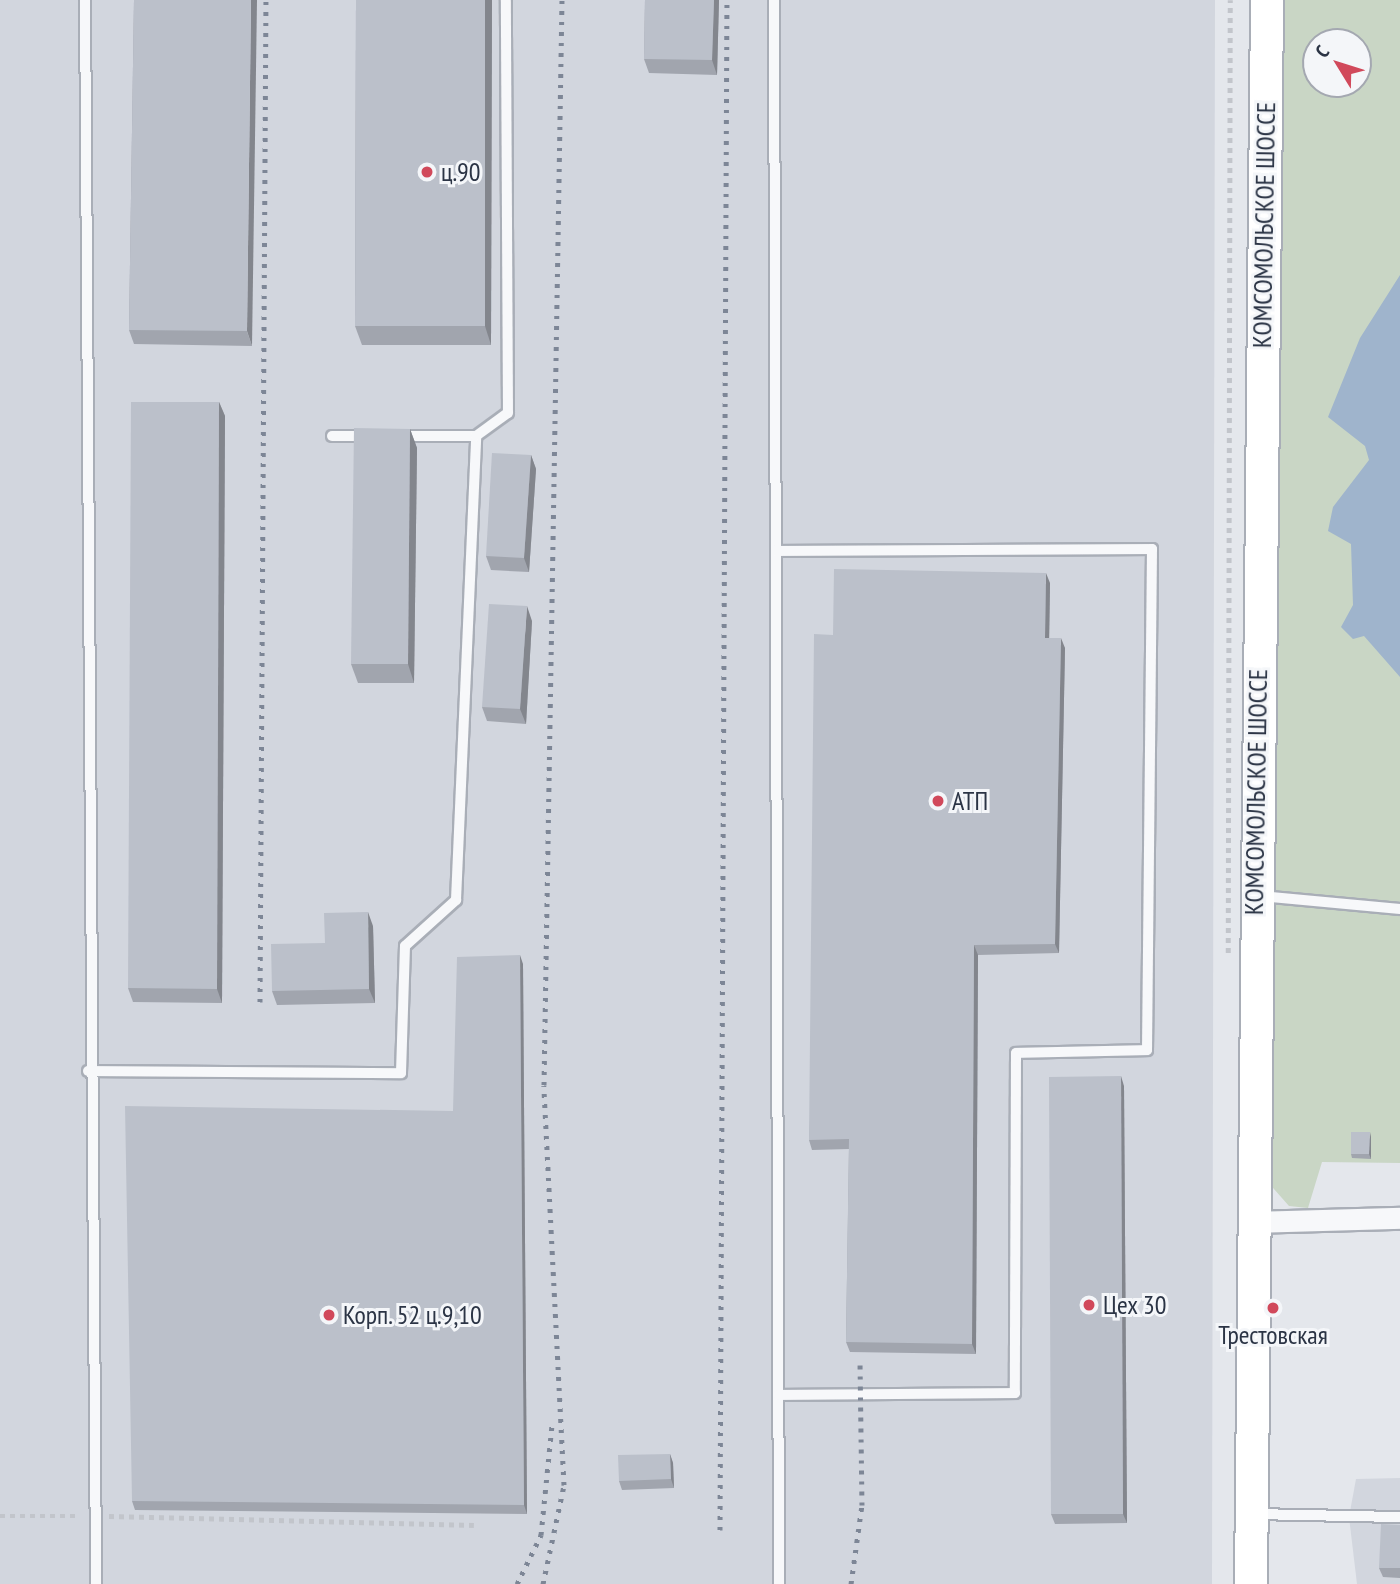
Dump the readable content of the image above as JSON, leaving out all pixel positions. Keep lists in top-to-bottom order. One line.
{"streets":{"main road":["КОМСОМОЛЬСКОЕ ШОССЕ"]},"places":["ц.90","АТП","Цех 30","Трестовская","Корп. 52 ц.9,10"],"north":"top left"}
